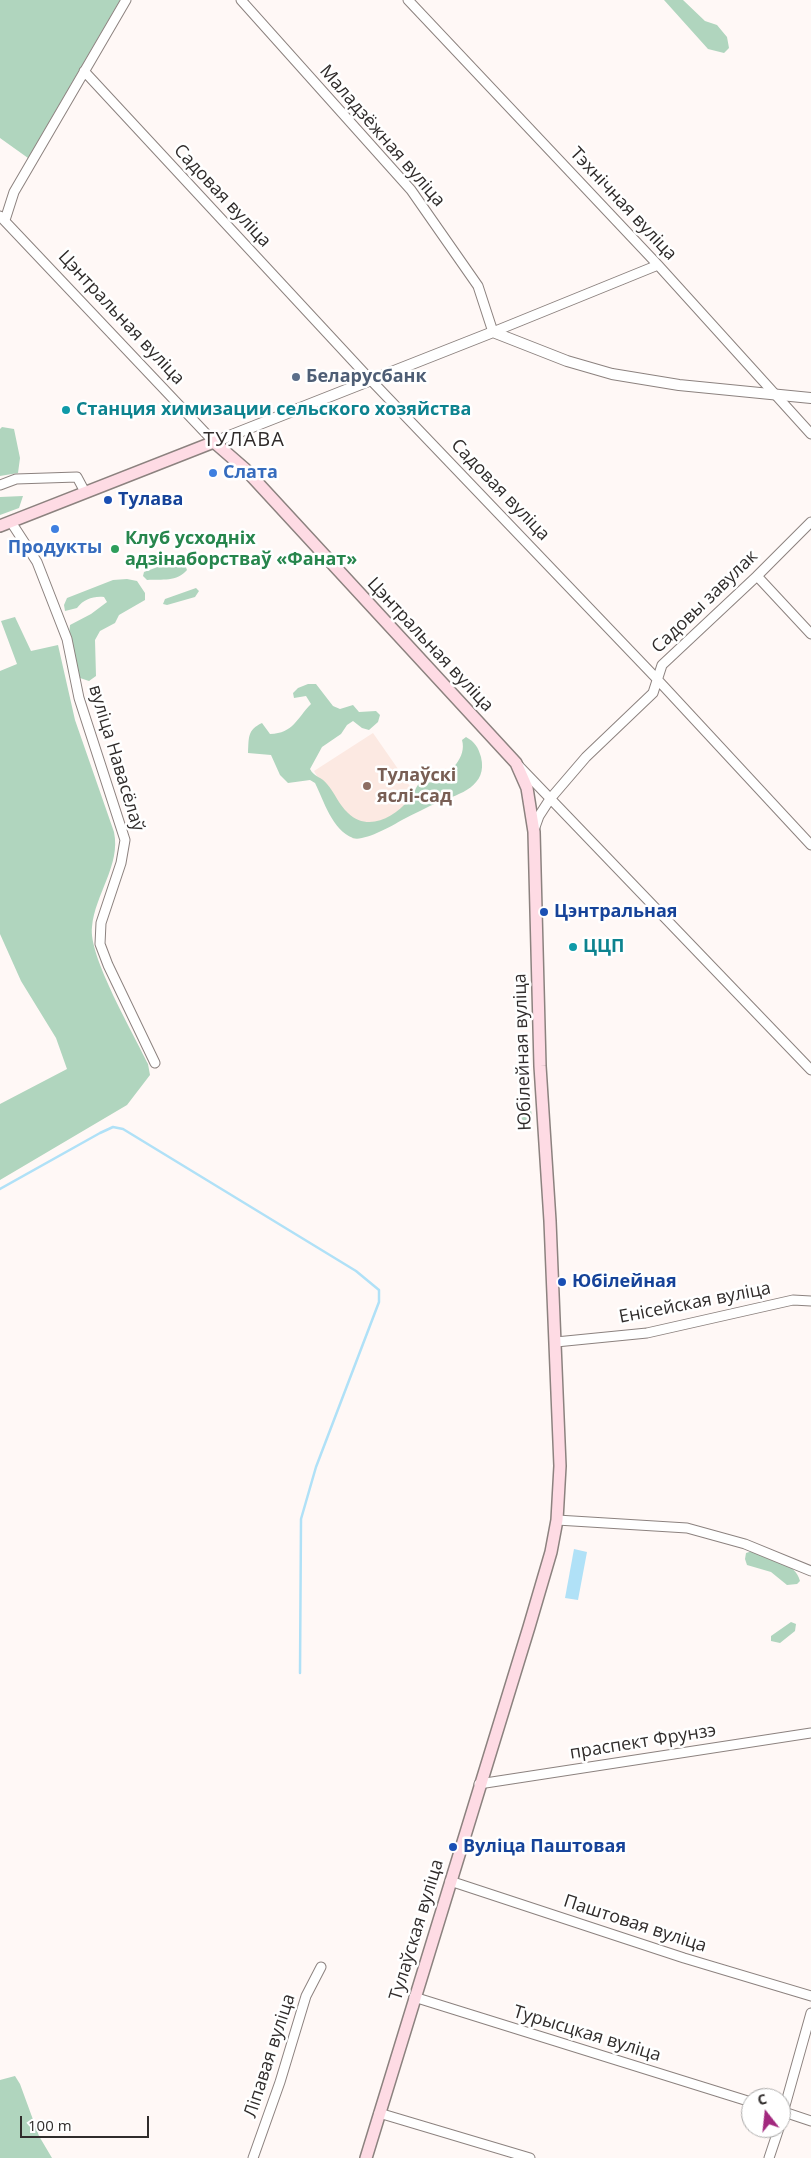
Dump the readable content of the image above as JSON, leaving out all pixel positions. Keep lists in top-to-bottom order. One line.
{"streets":{"main road":["Цэнтральная вуліца","Юбілейная вуліца","Тулаўская вуліца"],"street":["Маладзёжная вуліца","Садовая вуліца","Тэхнічная вуліца","Садовы завулак","вуліца Навасёлаў","Енісейская вуліца","праспект Фрунзэ","Паштовая вуліца","Турысцкая вуліца","Ліпавая вуліца"]},"crossings":[["Садовая вуліца","Садовы завулак"],["Цэнтральная вуліца","Садовы завулак"],["Цэнтральная вуліца","Юбілейная вуліца"],["Садовы завулак","Юбілейная вуліца"],["Юбілейная вуліца","Енісейская вуліца"],["Юбілейная вуліца","Тулаўская вуліца"],["праспект Фрунзэ","Тулаўская вуліца"],["Паштовая вуліца","Тулаўская вуліца"],["Тулаўская вуліца","Турысцкая вуліца"]],"districts":["ТУЛАВА"],"places":["Беларусбанк","Станция химизации сельского хозяйства","Слата","Тулава","Продукты","Клуб усходніх адзінаборстваў «Фанат»","Тулаўскі яслі-сад","Цэнтральная","ЦЦП","Юбілейная","Вуліца Паштовая"],"scale_bar":"100 m","north":"top"}
